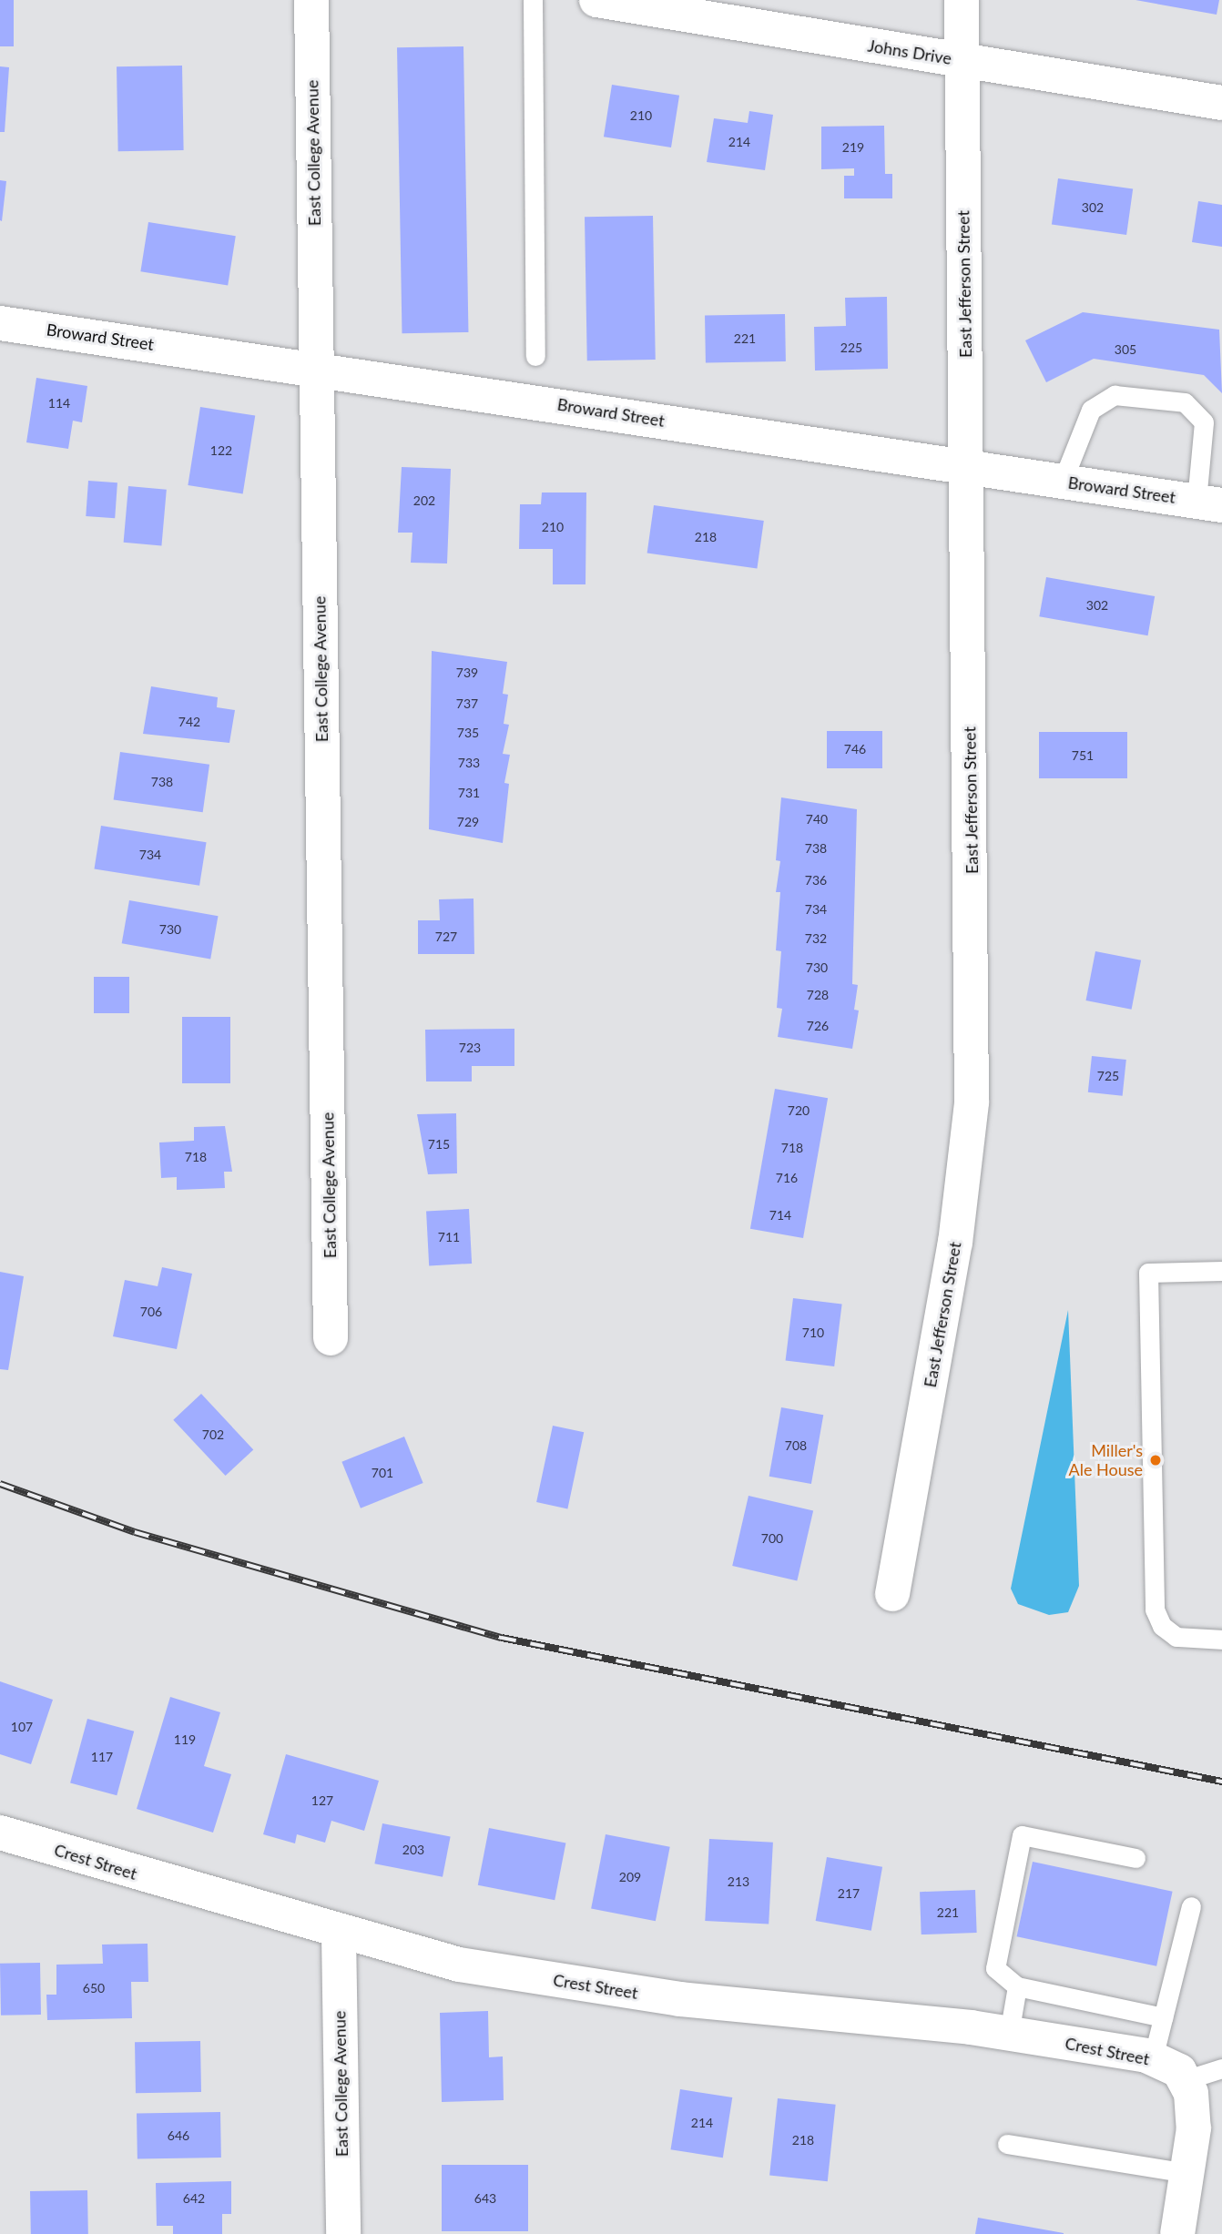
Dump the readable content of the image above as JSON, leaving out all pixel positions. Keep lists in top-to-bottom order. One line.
{"streets":{"street":["Johns Drive","East College Avenue","East Jefferson Street","Broward Street","Crest Street"]},"crossings":[["Johns Drive","East Jefferson Street"],["East College Avenue","Broward Street"],["East College Avenue","Crest Street"],["East Jefferson Street","Broward Street"]],"places":["Miller's Ale House"],"house_numbers":["210","214","219","302","221","225","305","114","122","202","210","218","302","739","737","742","735","746","751","733","738","731","740","729","738","734","736","734","730","727","732","730","728","726","723","725","720","715","718","718","716","714","711","706","710","702","708","701","700","107","119","117","127","203","209","213","217","221","650","214","646","218","642","643"]}
